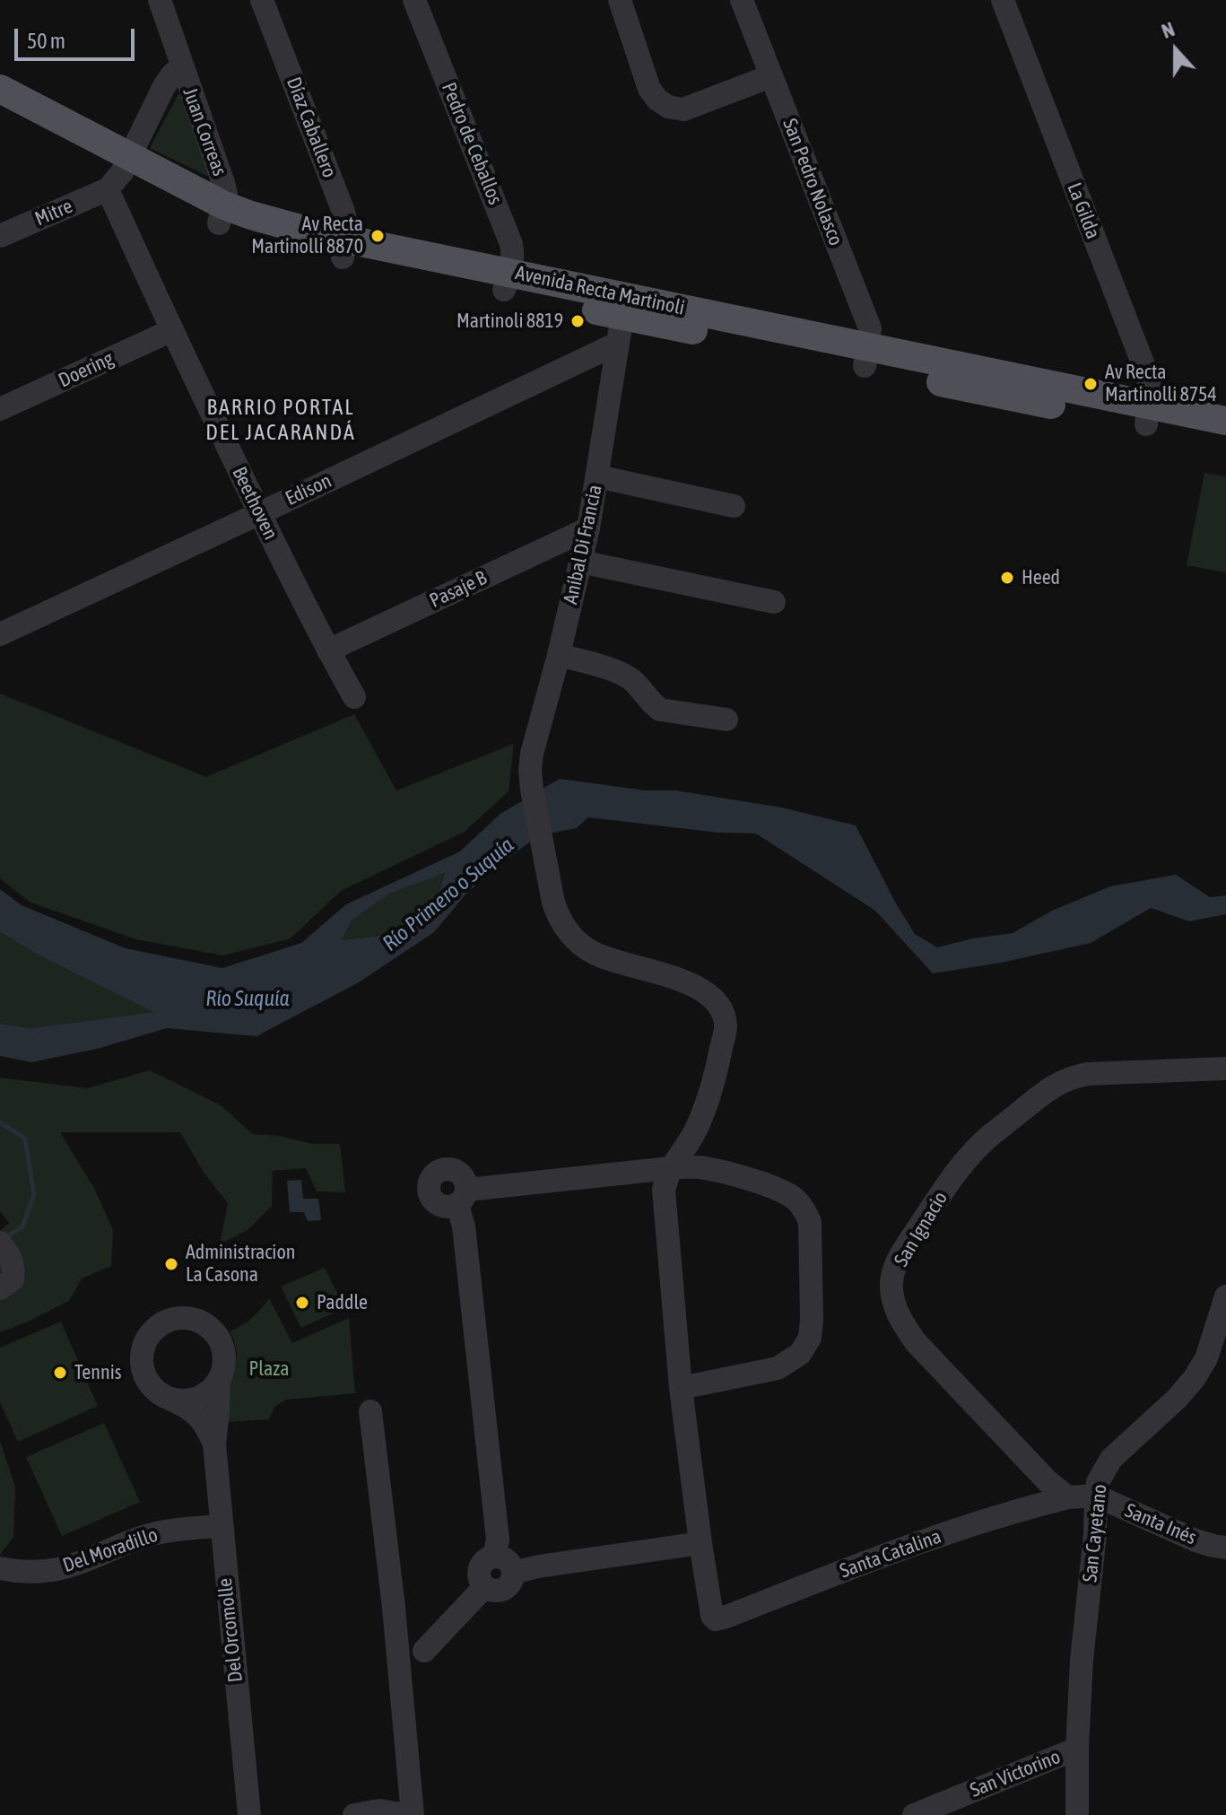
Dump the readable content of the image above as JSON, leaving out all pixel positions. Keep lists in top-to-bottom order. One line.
{"streets":{"main road":["Avenida Recta Martinoli"],"street":["Díaz Caballero","Juan Correas","Pedro de Ceballos","San Pedro Nolasco","La Gilda","Mitre","Doering","Edison","Beethoven","Aníbal Di Francia","Pasaje B","San Ignacio","Santa Inés","San Cayetano","Del Moradillo","Santa Catalina","Del Orcomolle","San Victorino"]},"crossings":[["Díaz Caballero","Avenida Recta Martinoli"],["Juan Correas","Avenida Recta Martinoli"],["Pedro de Ceballos","Avenida Recta Martinoli"],["San Pedro Nolasco","Avenida Recta Martinoli"],["La Gilda","Avenida Recta Martinoli"],["Mitre","Avenida Recta Martinoli"],["Mitre","Beethoven"],["Avenida Recta Martinoli","Edison"],["Avenida Recta Martinoli","Beethoven"],["Avenida Recta Martinoli","Aníbal Di Francia"],["Doering","Beethoven"],["Edison","Beethoven"],["Edison","Aníbal Di Francia"],["Beethoven","Pasaje B"],["Aníbal Di Francia","Pasaje B"],["San Ignacio","Santa Catalina"],["Santa Inés","San Cayetano"],["San Cayetano","San Victorino"],["Del Moradillo","Del Orcomolle"]],"districts":["BARRIO PORTAL DEL JACARANDÁ"],"water":["Río Primero o Suquía","Río Suquía"],"parks":["Plaza"],"places":["Av Recta Martinolli 8870","Martinoli 8819","Av Recta Martinolli 8754","Heed","Administracion La Casona","Paddle","Tennis"],"scale_bar":"50 m","north":"top"}
